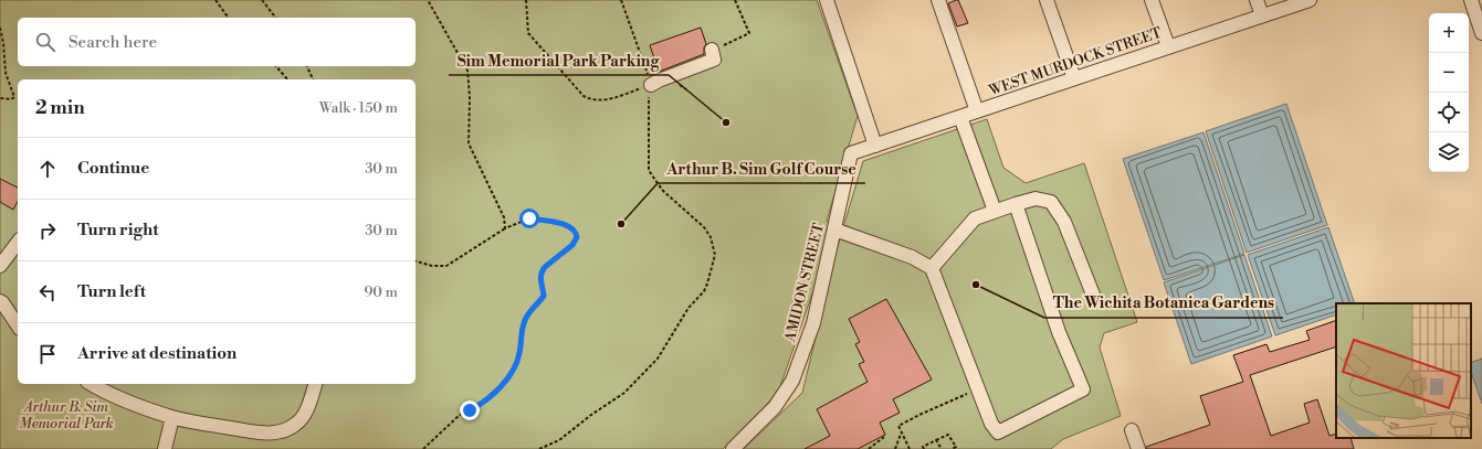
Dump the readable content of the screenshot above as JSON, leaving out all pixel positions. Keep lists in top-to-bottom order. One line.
{"streets":{"street":["WEST MURDOCK STREET","AMIDON STREET"]},"crossings":[["WEST MURDOCK STREET","AMIDON STREET"]],"parks":["Arthur B. Sim Memorial Park"],"places":["Sim Memorial Park Parking","Arthur B. Sim Golf Course","The Wichita Botanica Gardens"],"page":{"map_buttons":["+","−"],"search":"Search here","heading":["2 min","Walk · 150 m"],"list":[["Continue","30 m"],["Turn right","30 m"],["Turn left","90 m"],"Arrive at destination"]}}
